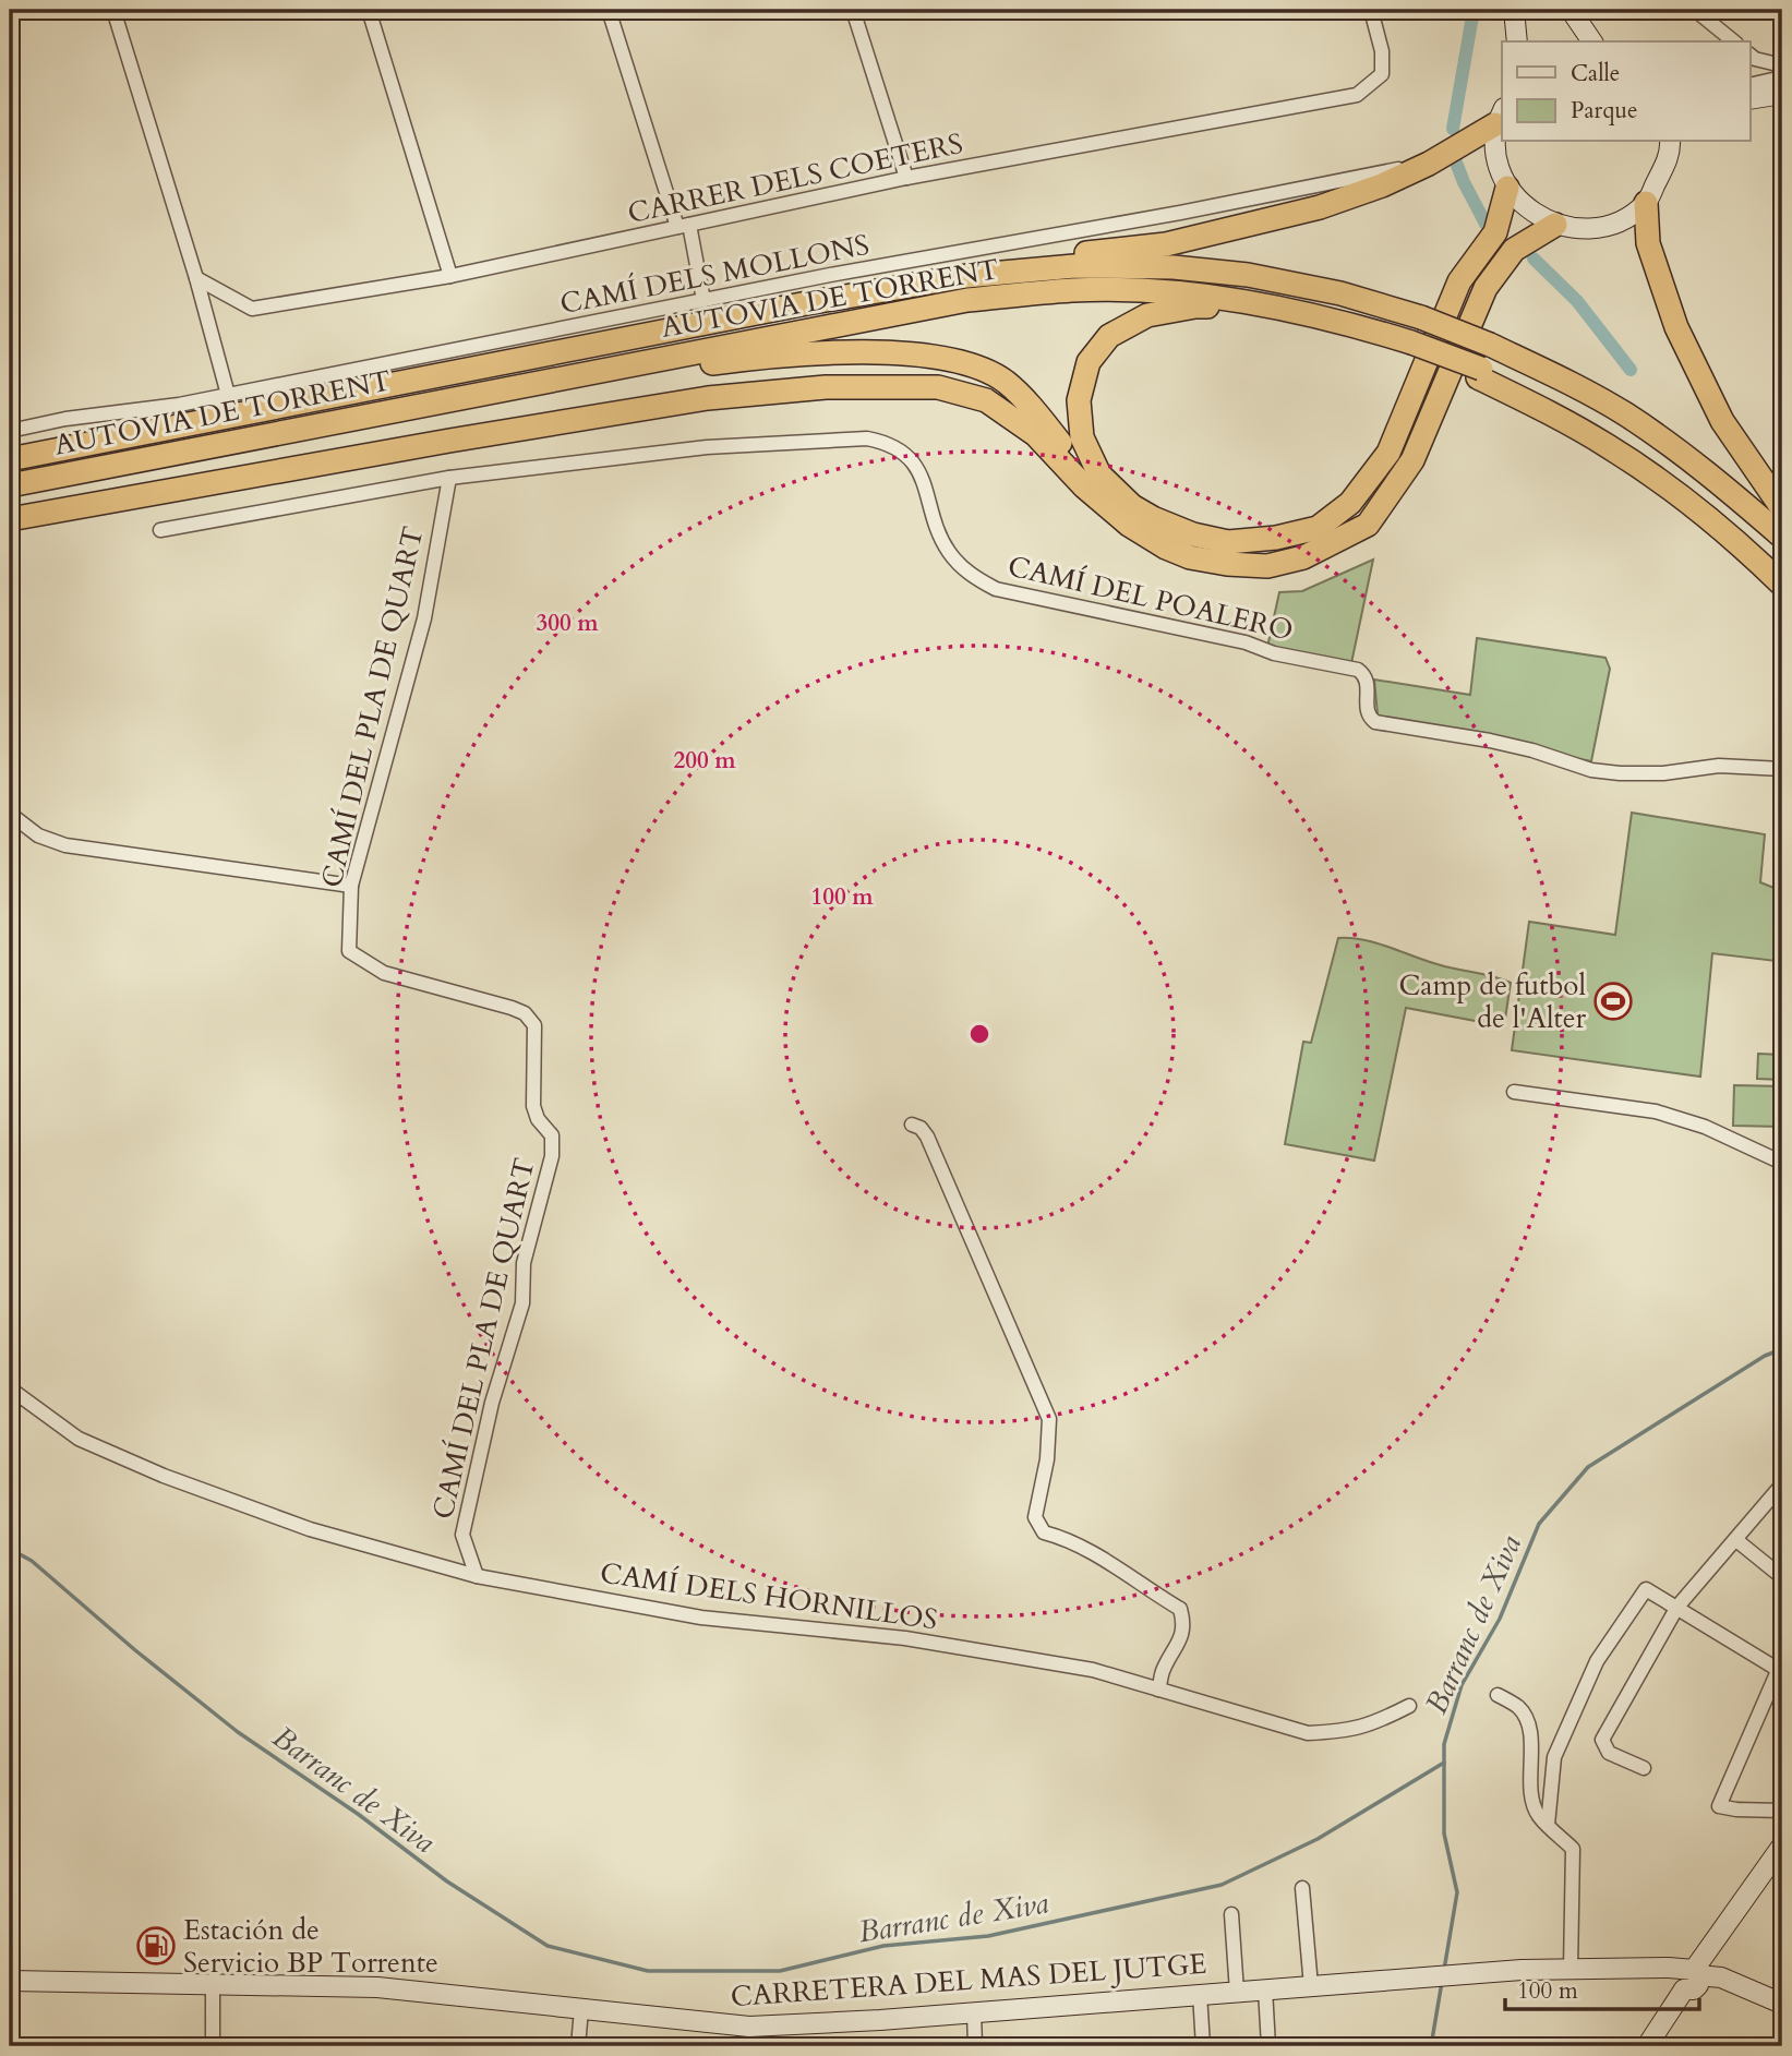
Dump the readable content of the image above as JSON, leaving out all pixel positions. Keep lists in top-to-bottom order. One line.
{"streets":{"highway":["AUTOVIA DE TORRENT"],"street":["CARRER DELS COETERS","CAMÍ DELS MOLLONS","CAMÍ DEL POALERO","CAMÍ DEL PLA DE QUART","CAMÍ DELS HORNILLOS","CARRETERA DEL MAS DEL JUTGE"]},"crossings":[["CAMÍ DEL POALERO","CAMÍ DEL PLA DE QUART"],["CAMÍ DEL PLA DE QUART","CAMÍ DELS HORNILLOS"]],"water":["Barranc de Xiva"],"places":{"sports":["Camp de futbol de l'Alter"],"fuel station":["Estación de Servicio BP Torrente"]},"legend":["Calle","Parque"],"scale_bar":"100 m","rings":["300 m","200 m","100 m"]}
